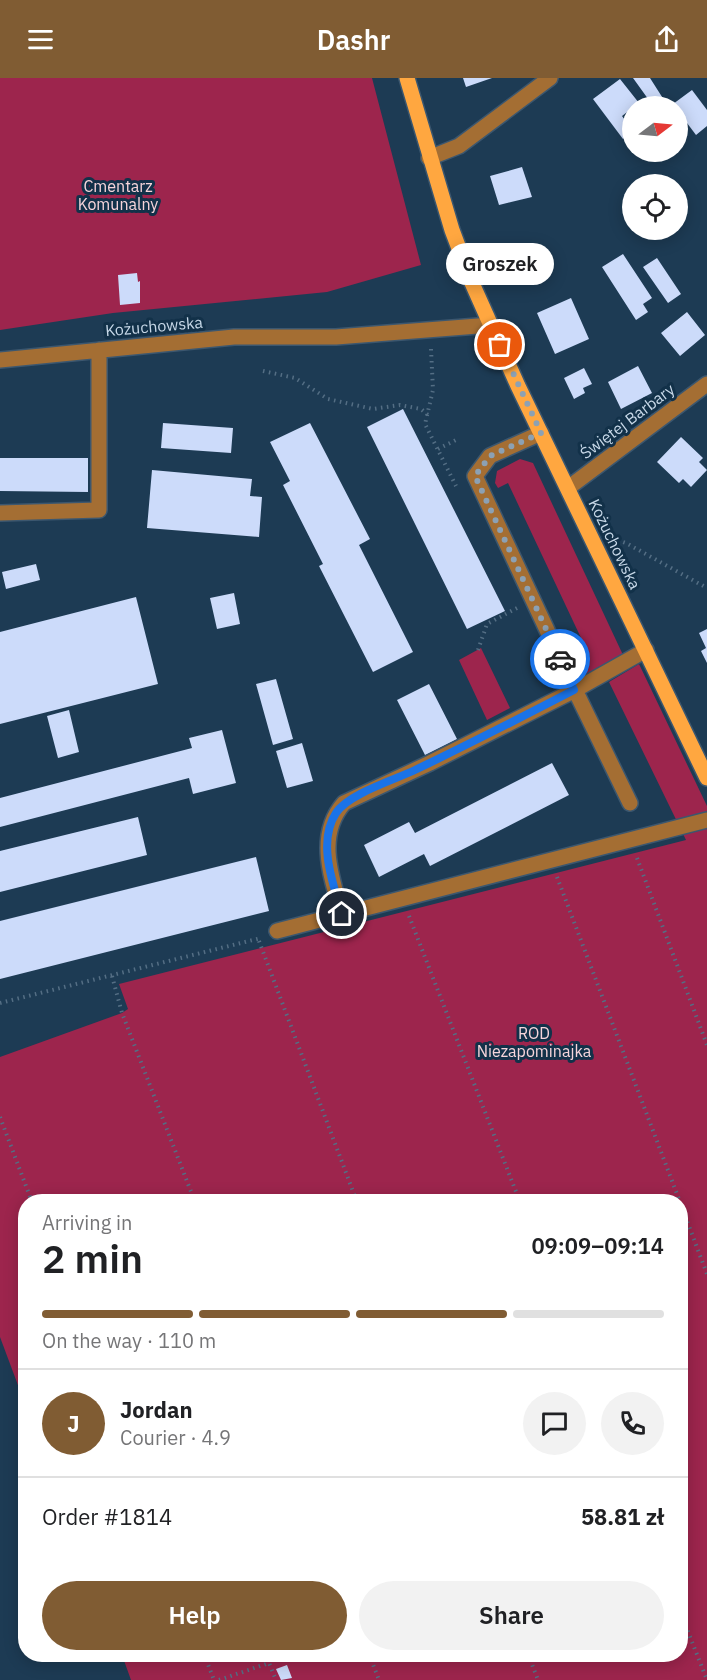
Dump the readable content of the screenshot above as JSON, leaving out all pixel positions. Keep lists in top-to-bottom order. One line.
{"streets":{"main road":["Kożuchowska"],"street":["Świętej Barbary"]},"crossings":[["Kożuchowska","Świętej Barbary"]],"parks":["Cmentarz Komunalny","ROD Niezapominajka"],"places":["Groszek"],"north":"right","page":{"header":"Dashr","bubble":"Groszek","heading":["2 min","Arriving in","09:09–09:14"],"panel":["Jordan","Courier · 4.9","Order #1814","58.81 zł"],"bar":"On the way · 110 m","round":"J","buttons":["Help","Share"]}}
